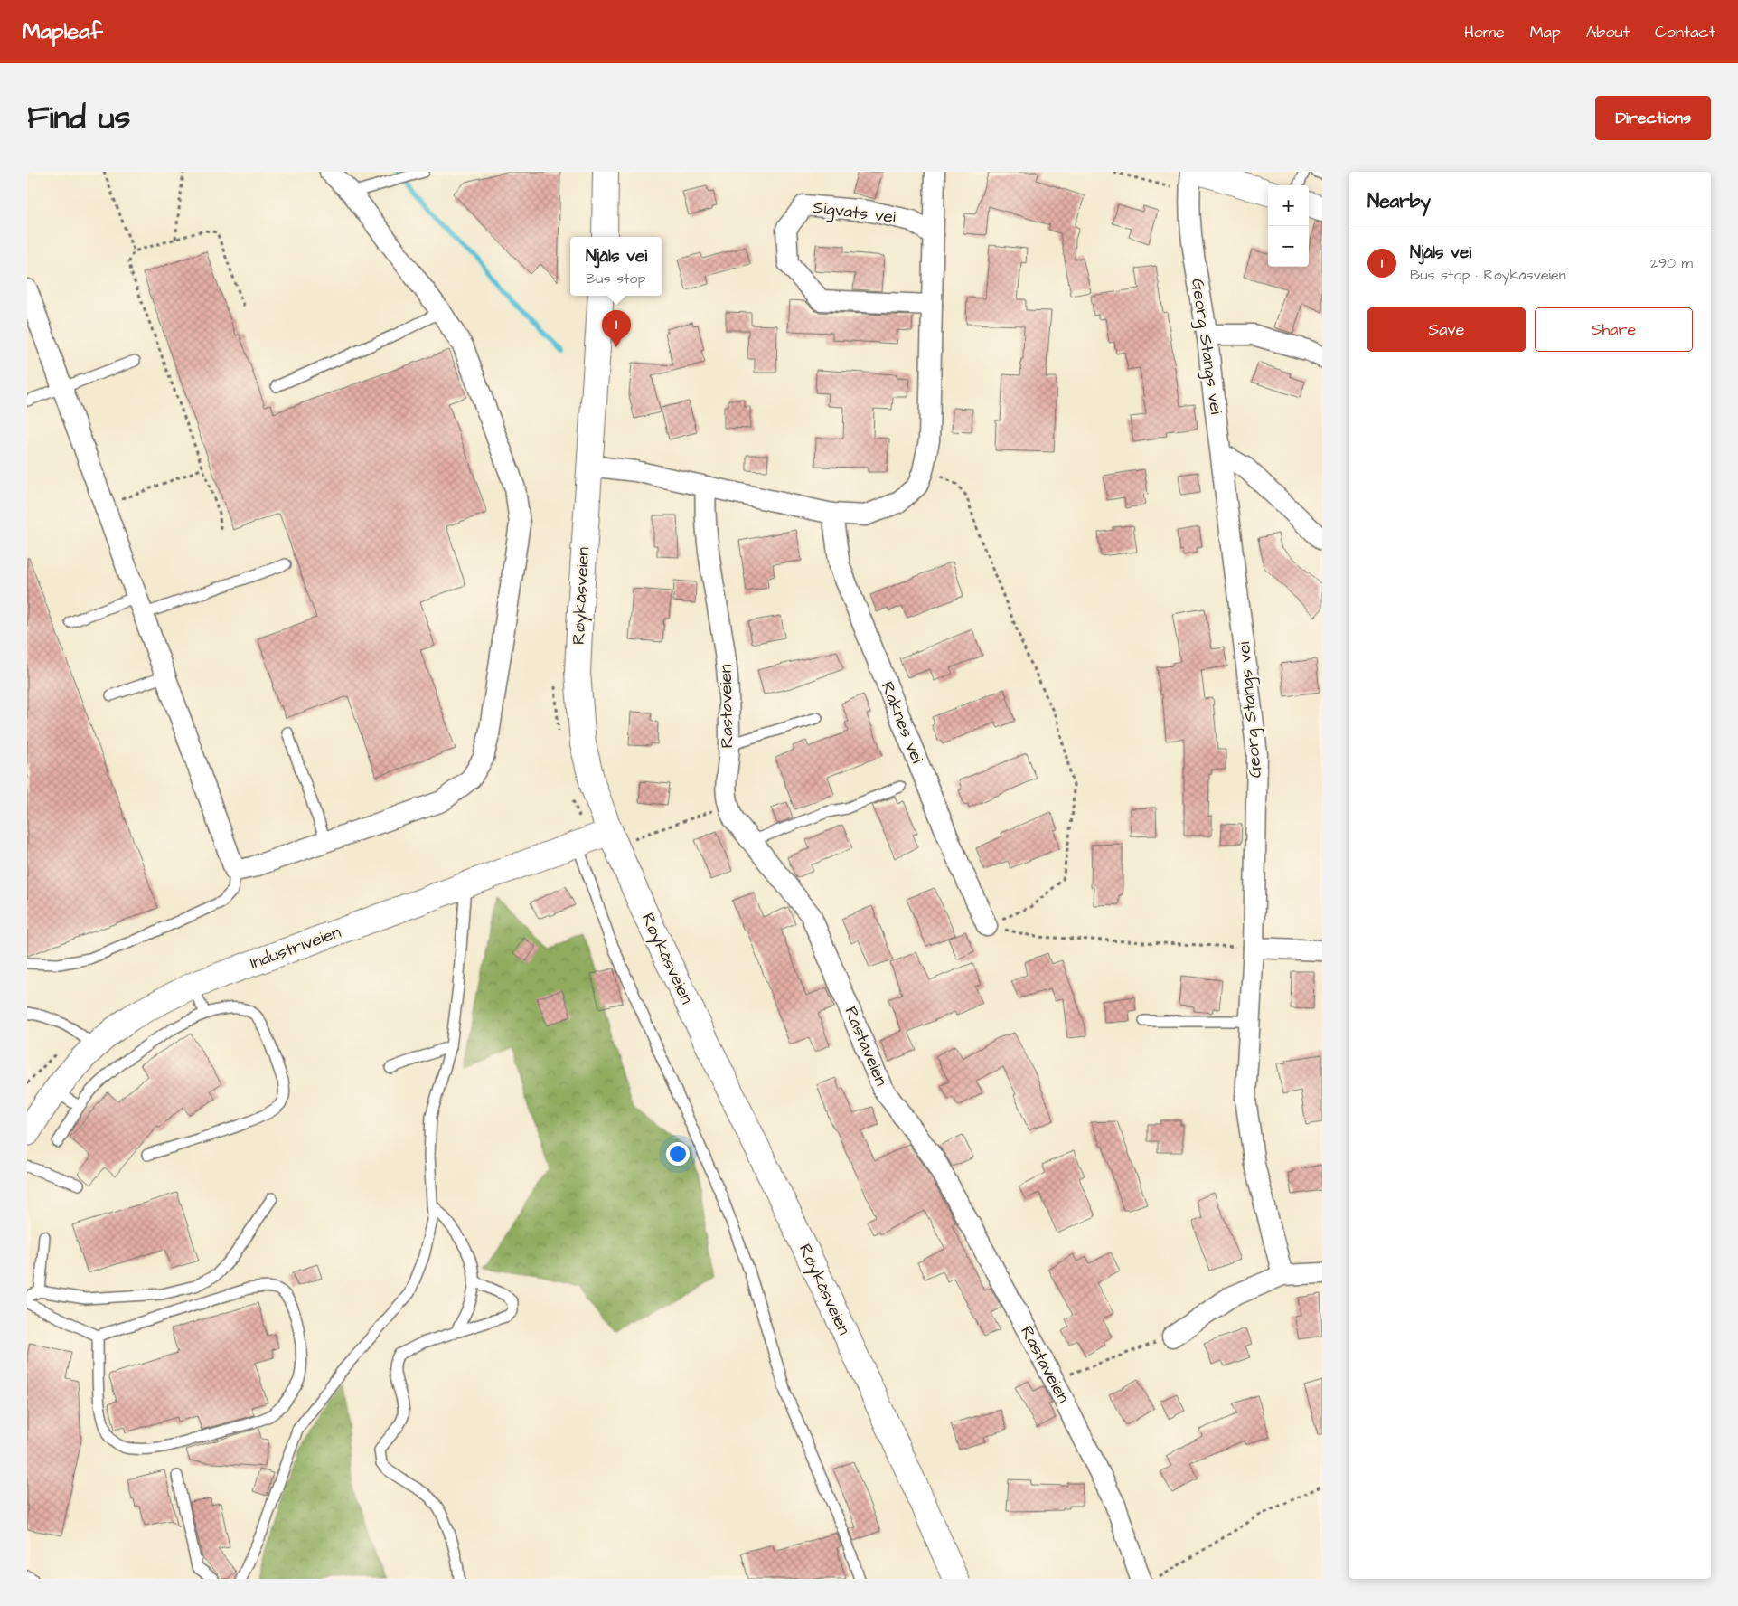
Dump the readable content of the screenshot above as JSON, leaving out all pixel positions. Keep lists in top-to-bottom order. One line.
{"streets":{"main road":["Røykåsveien","Industriveien"],"street":["Sigvats vei","Georg Stangs vei","Rastaveien","Raknes vei"]},"crossings":[["Røykåsveien","Industriveien"]],"page":{"header":"Mapleaf","nav":["Home","Map","About","Contact"],"title":"Find us","buttons":["Directions",["Save","Share"]],"heading":"Nearby","map_buttons":["+","−"],"list":[{"mark":"1","name":"Njåls vei","note":"Bus stop · Røykåsveien","value":"290 m"}],"popup":["Njåls vei","Bus stop"],"pins":"1"}}
